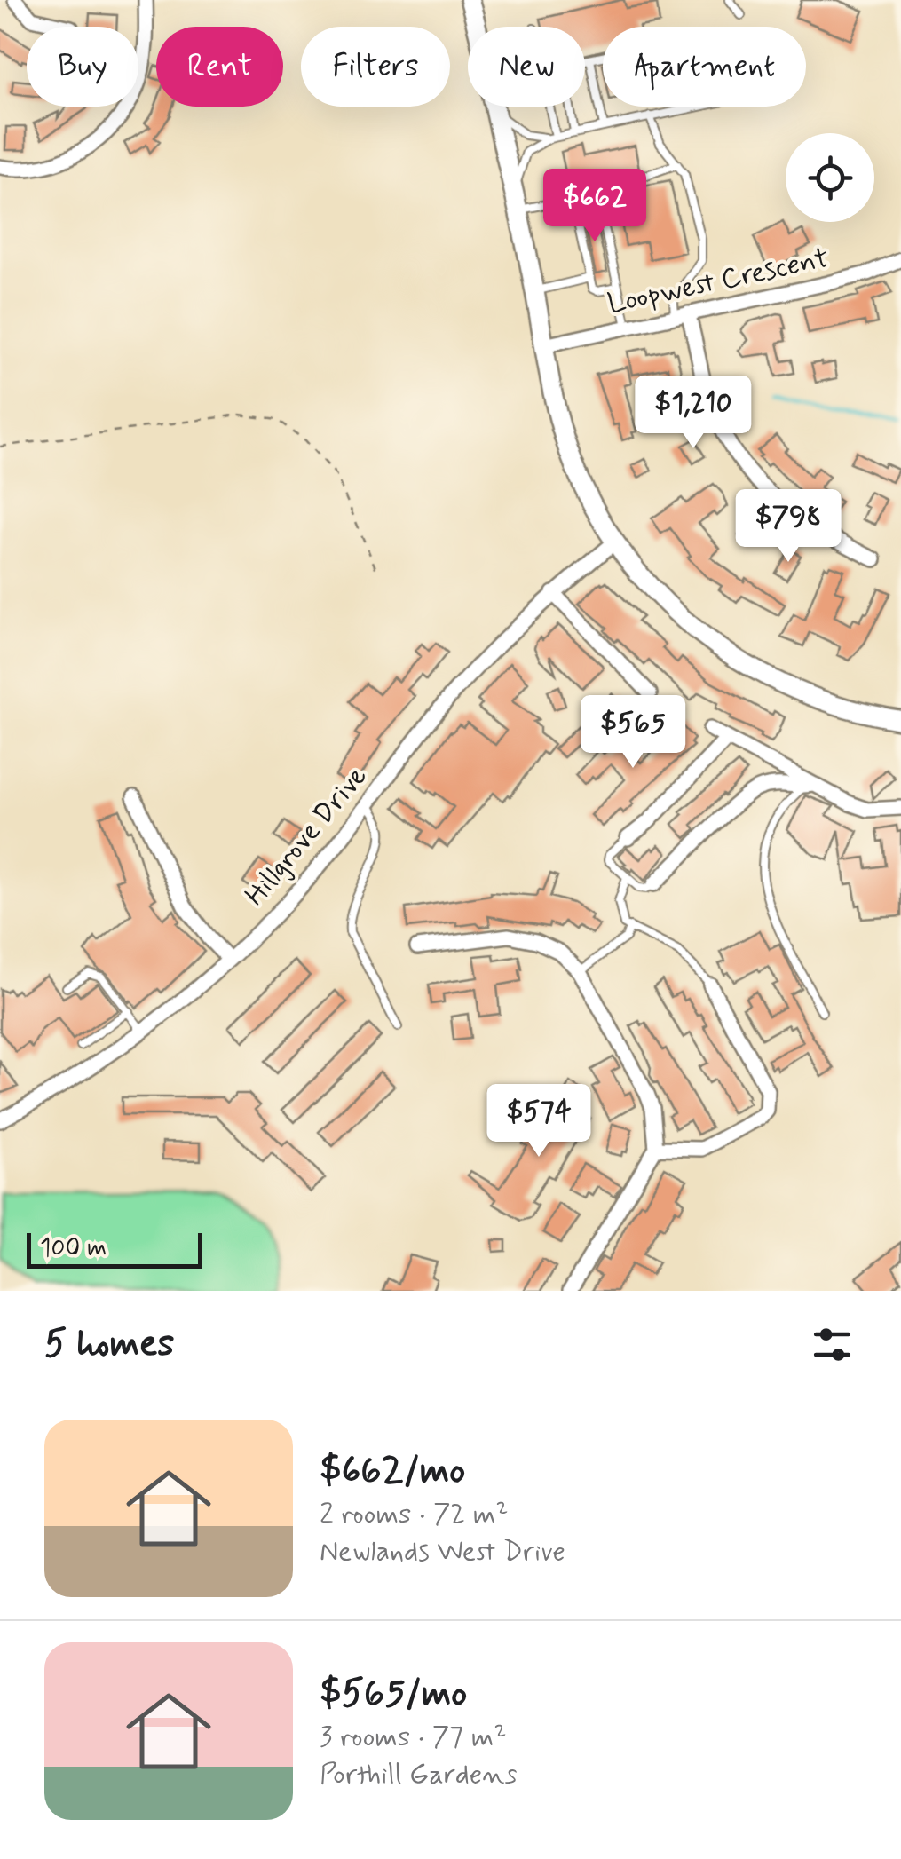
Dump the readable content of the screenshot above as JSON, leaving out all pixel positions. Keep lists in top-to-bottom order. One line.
{"streets":{"street":["Loopwest Crescent","Hillgrove Drive"]},"scale_bar":"100 m","page":{"chip":["Buy","Rent","Filters","New","Apartment"],"price":["$662","$1,210","$798","$565","$574"],"scale":"100 m","heading":"5 homes","list":[{"name":"$662/mo","note":"2 rooms · 72 m² · Newlands West Drive"},{"name":"$565/mo","note":"3 rooms · 77 m² · Porthill Gardens"}]}}
